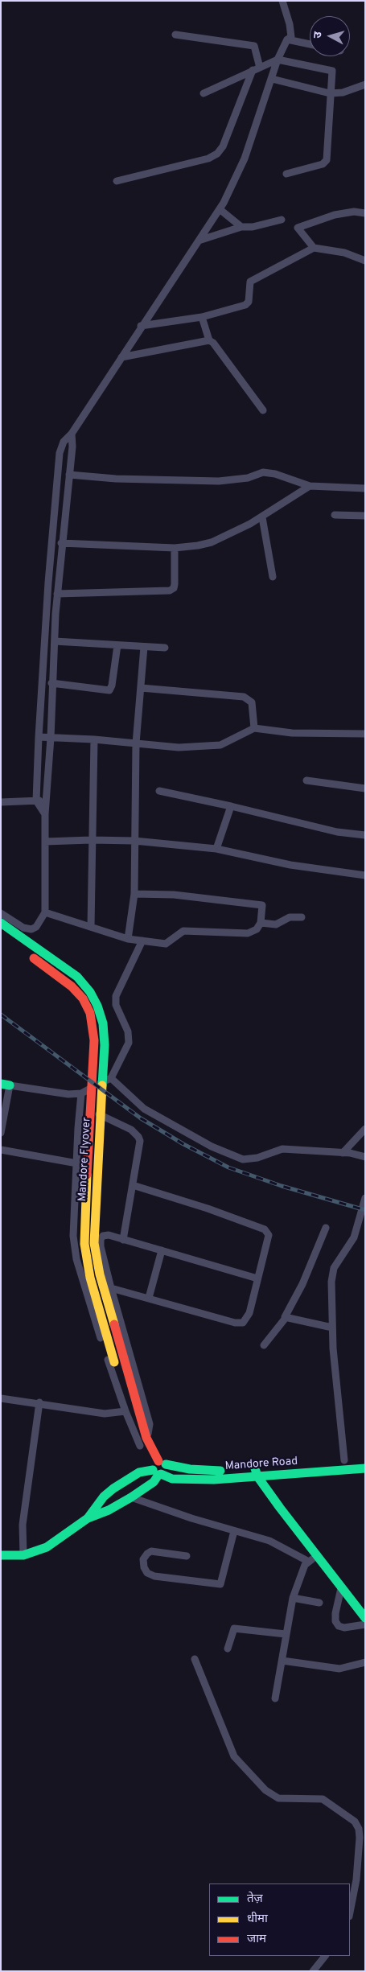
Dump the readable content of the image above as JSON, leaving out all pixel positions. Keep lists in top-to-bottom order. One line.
{"streets":{"main road":["Mandore Flyover","Mandore Road"]},"crossings":[["Mandore Flyover","Mandore Road"]],"legend":["तेज़","धीमा","जाम"],"north":"left"}
